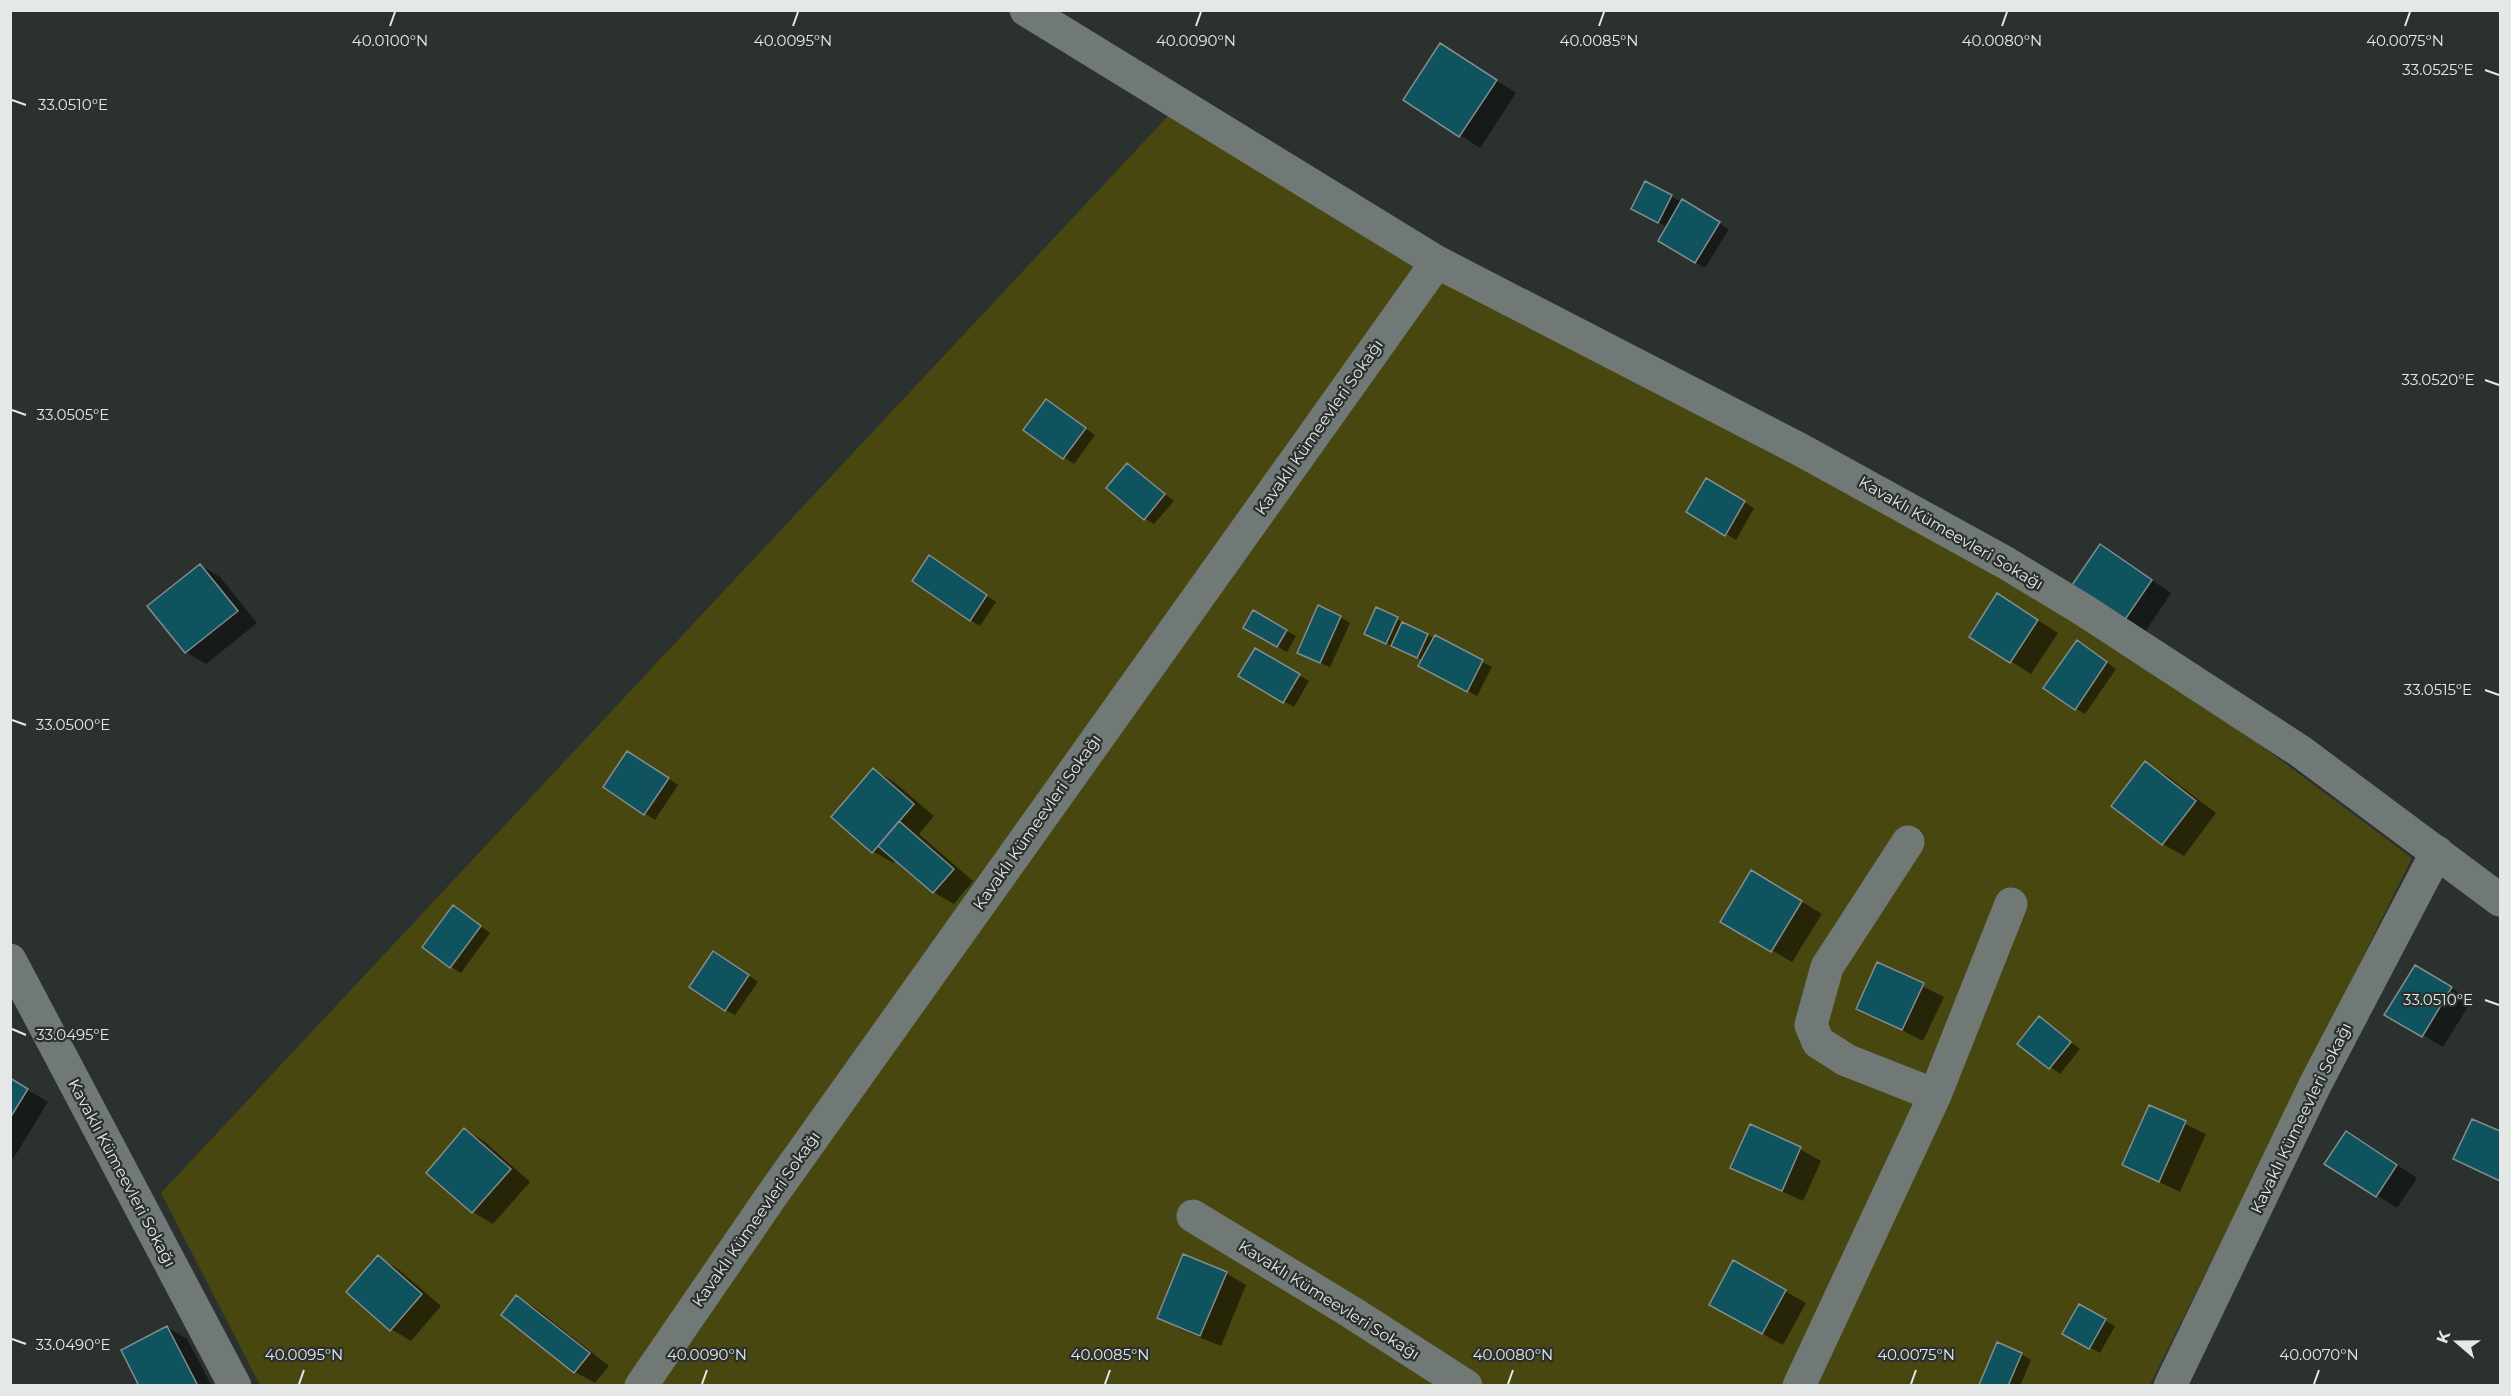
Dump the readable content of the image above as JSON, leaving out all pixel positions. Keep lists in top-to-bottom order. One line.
{"streets":{"street":["Kavaklı Kümeevleri Sokağı"]},"north":"left","coordinates":["40.0100°N","40.0095°N","40.0090°N","40.0085°N","40.0075°N","40.0080°N","33.0525°E","33.0510°E","33.0520°E","33.0505°E","33.0515°E","33.0500°E","33.0495°E","33.0490°E","40.0070°N"]}
